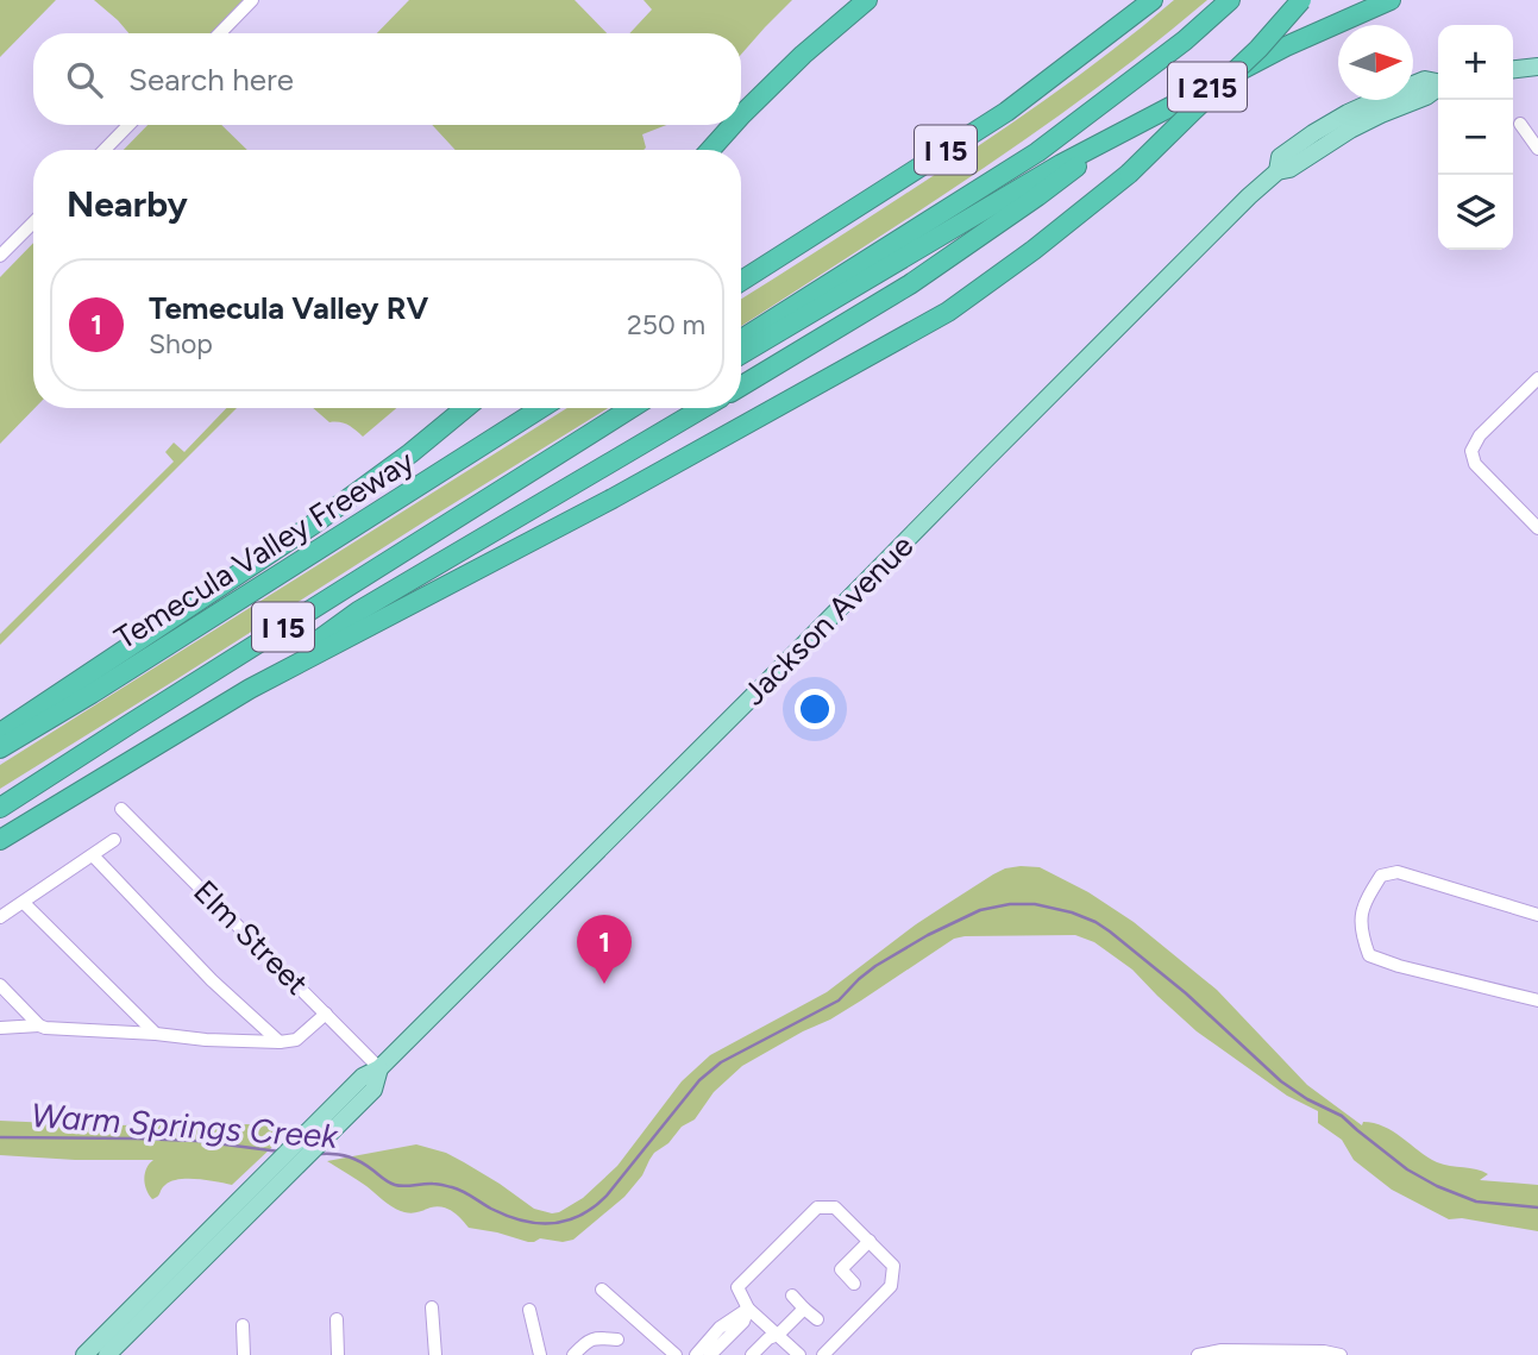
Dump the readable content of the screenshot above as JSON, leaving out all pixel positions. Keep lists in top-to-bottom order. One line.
{"streets":{"highway":["I 215","I 15","Temecula Valley Freeway"],"main road":["Jackson Avenue"],"street":["Elm Street"]},"crossings":[["Jackson Avenue","Elm Street"]],"water":["Warm Springs Creek"],"north":"right","page":{"map_buttons":["+","−"],"search":"Search here","heading":"Nearby","list":[{"mark":"1","name":"Temecula Valley RV","note":"Shop","value":"250 m"}],"pins":"1"}}
